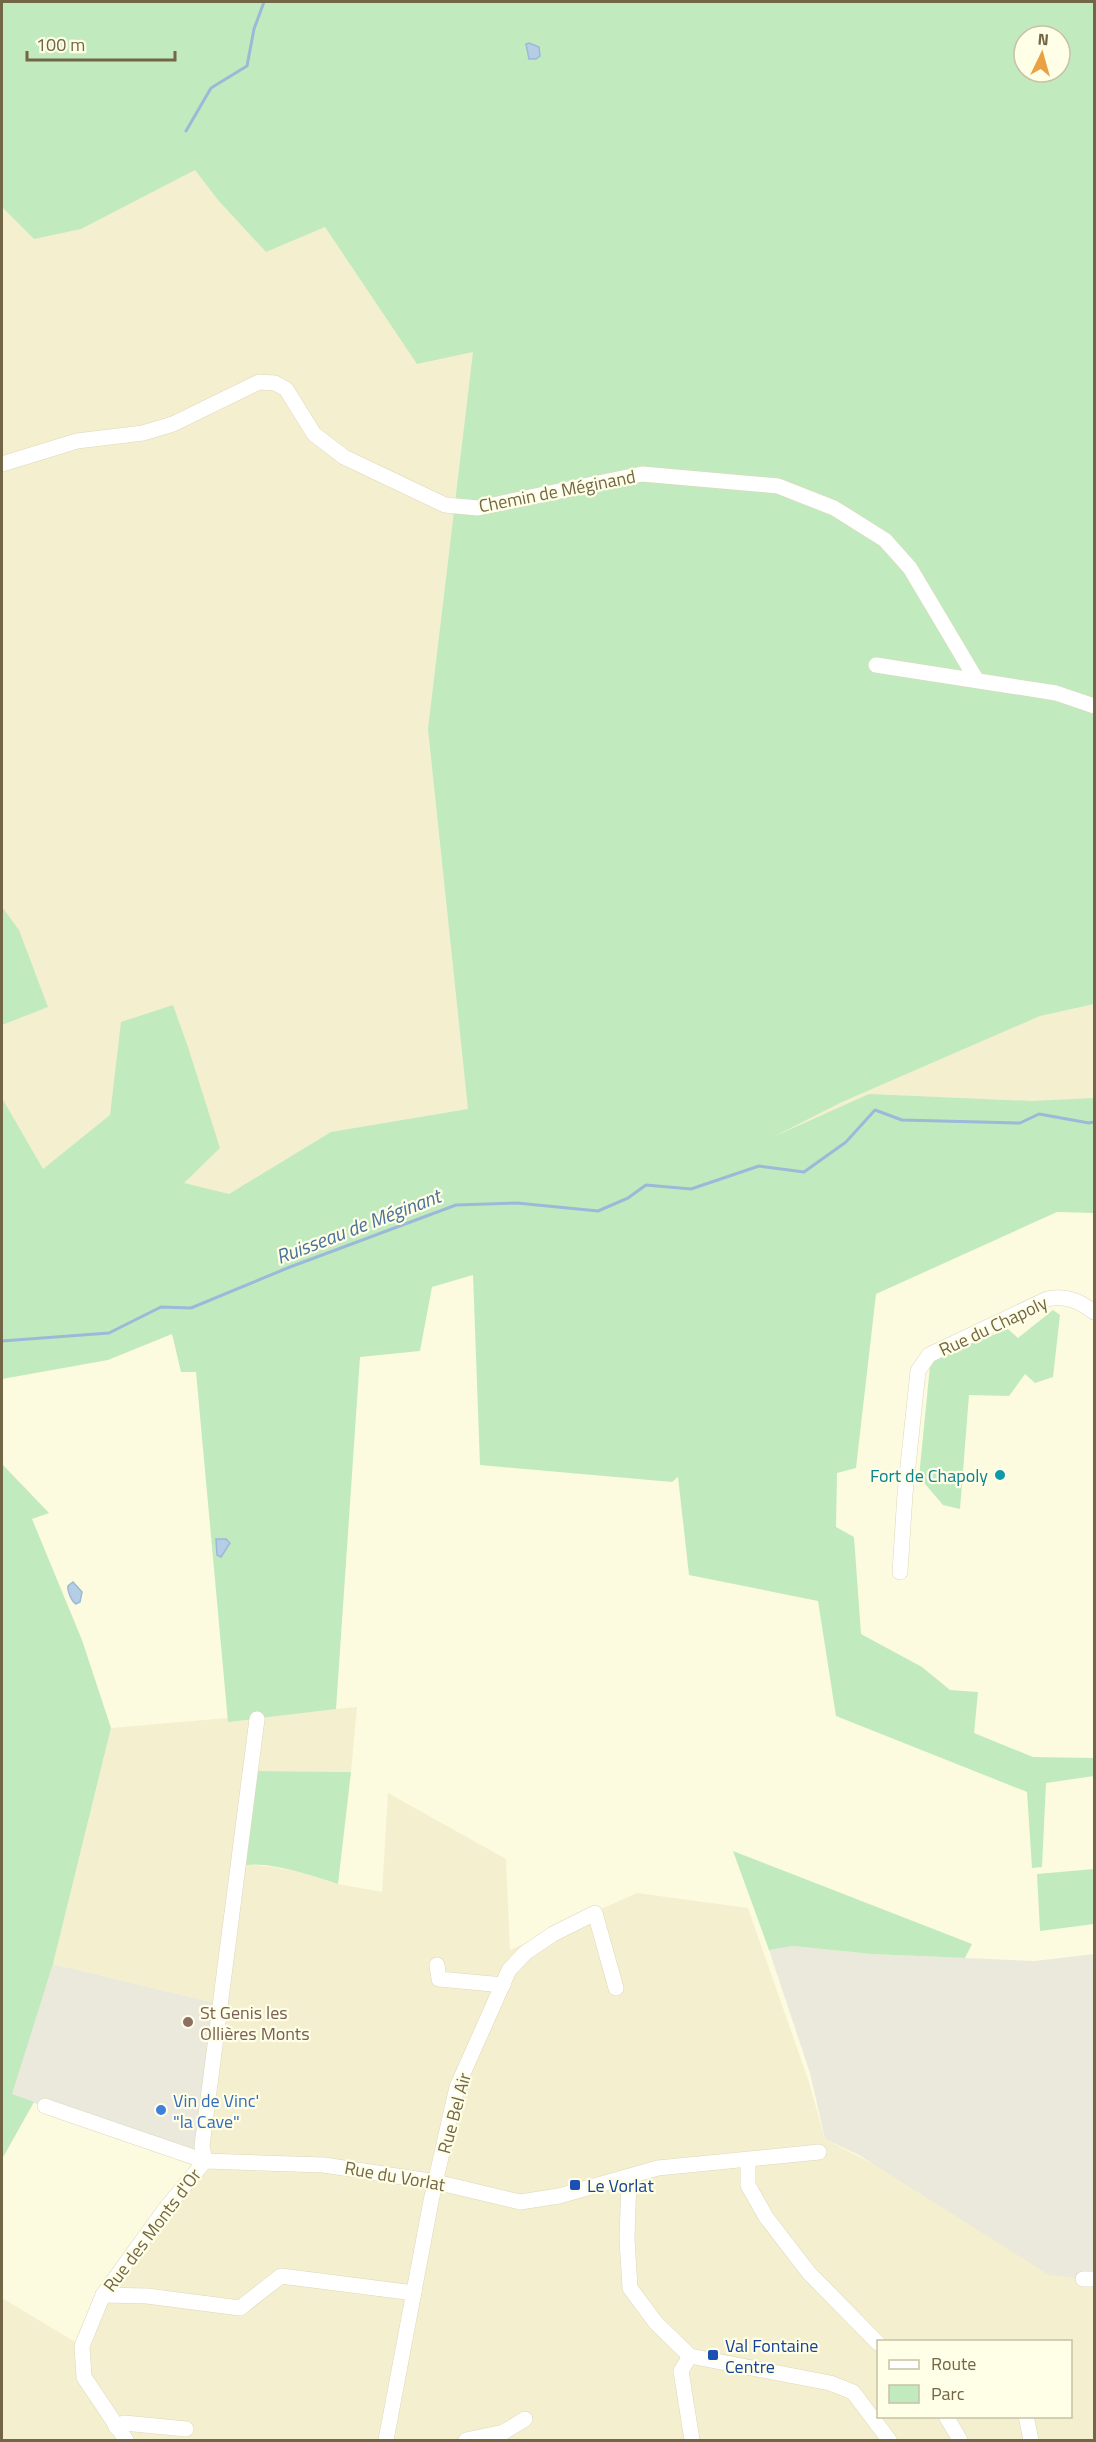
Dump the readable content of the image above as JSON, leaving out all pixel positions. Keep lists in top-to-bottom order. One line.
{"streets":{"street":["Chemin de Méginand","Rue du Chapoly","Rue Bel Air","Rue du Vorlat","Rue des Monts d'Or"]},"crossings":[["Rue Bel Air","Rue du Vorlat"],["Rue du Vorlat","Rue des Monts d'Or"]],"water":["Ruisseau de Méginant"],"places":{"other":["Fort de Chapoly","St Genis les Ollières Monts","Vin de Vinc' \"la Cave\""],"transit":["Le Vorlat","Val Fontaine Centre"]},"legend":["Route","Parc"],"scale_bar":"100 m","north":"top"}
